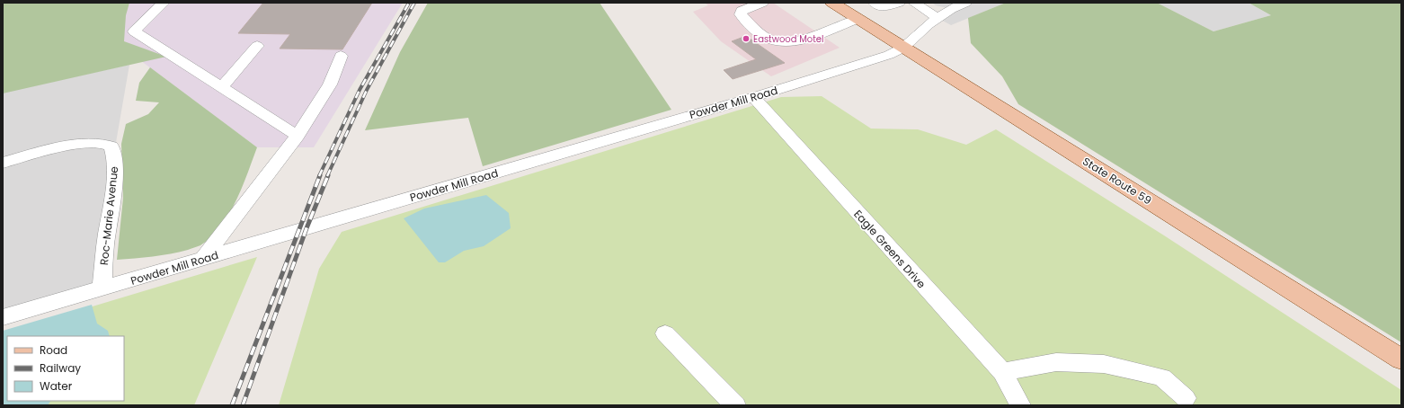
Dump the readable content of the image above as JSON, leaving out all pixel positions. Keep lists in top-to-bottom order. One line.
{"streets":{"main road":["State Route 59"],"street":["Powder Mill Road","Roc-Marie Avenue","Eagle Greens Drive"]},"crossings":[["Powder Mill Road","State Route 59"],["Powder Mill Road","Roc-Marie Avenue"],["Powder Mill Road","Eagle Greens Drive"]],"places":["Eastwood Motel"],"legend":["Road","Railway","Water"]}
